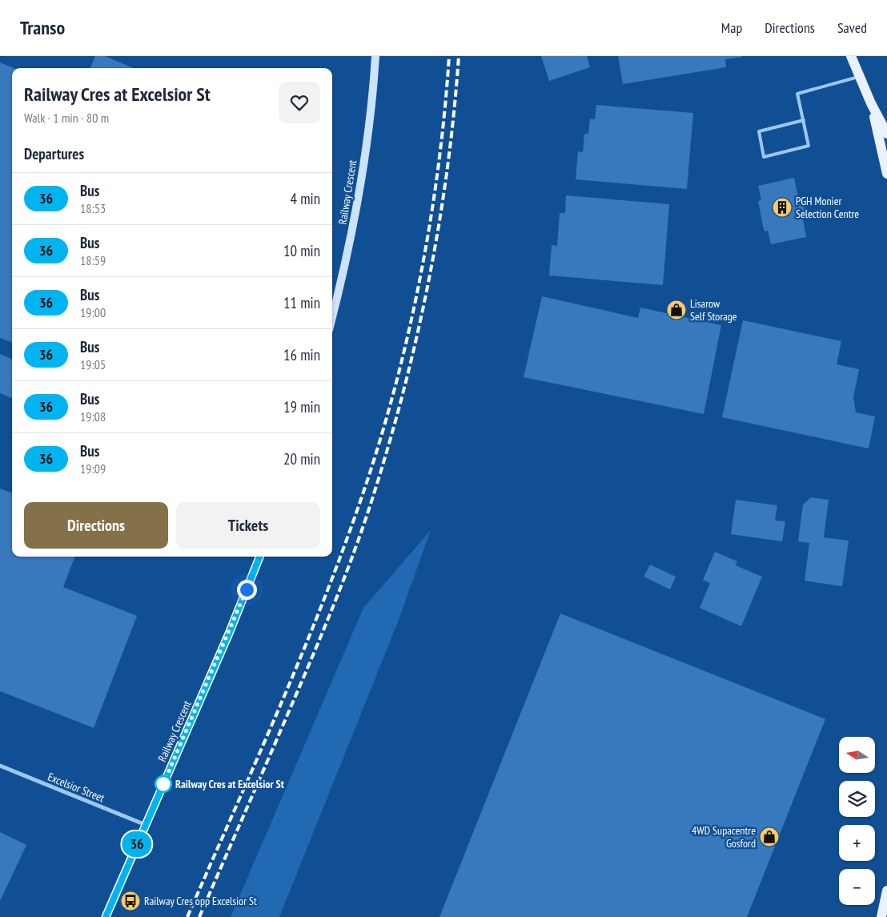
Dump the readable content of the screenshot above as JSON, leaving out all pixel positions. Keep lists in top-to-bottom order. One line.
{"streets":{"main road":["Railway Crescent"],"street":["Excelsior Street"]},"crossings":[["Railway Crescent","Excelsior Street"]],"places":{"building":["PGH Monier Selection Centre"],"shop":["Lisarow Self Storage","4WD Supacentre Gosford"],"other":["Railway Cres at Excelsior St"],"bus stop":["Railway Cres opp Excelsior St"]},"lines":["bus line 36"],"north":"left","page":{"header":"Transo","nav":["Map","Directions","Saved"],"on_map":"36","heading":[["Railway Cres at Excelsior St","Walk · 1 min · 80 m"],"Departures"],"list":[{"mark":"36","name":"Bus","note":"18:53","value":"4 min"},{"mark":"36","name":"Bus","note":"18:59","value":"10 min"},{"mark":"36","name":"Bus","note":"19:00","value":"11 min"},{"mark":"36","name":"Bus","note":"19:05","value":"16 min"},{"mark":"36","name":"Bus","note":"19:08","value":"19 min"},{"mark":"36","name":"Bus","note":"19:09","value":"20 min"}],"buttons":["Directions","Tickets"],"map_buttons":["+","−"]}}
